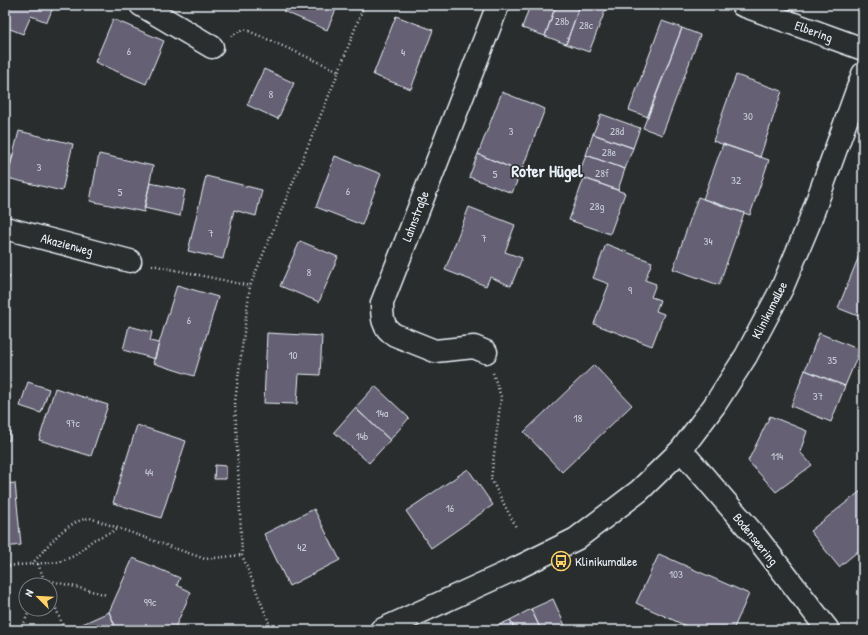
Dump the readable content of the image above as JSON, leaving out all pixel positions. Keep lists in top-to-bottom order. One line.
{"streets":{"street":["Elbering","Lahnstraße","Akazienweg","Klinikumallee","Bodenseering"]},"crossings":[["Klinikumallee","Bodenseering"]],"districts":["Roter Hügel"],"places":{"bus stop":["Klinikumallee"]},"house_numbers":["28b","28c","6","4","8","30","3","28d","28e","3","28f","5","32","6","5","28g","7","7","34","8","9","6","10","35","37","14a","18","97c","14b","114","44","16","42","103","99c"],"north":"top left"}
